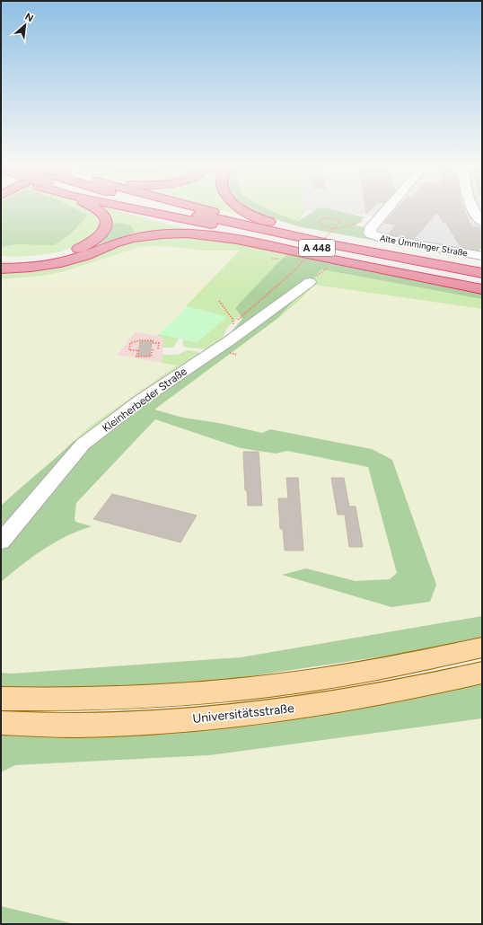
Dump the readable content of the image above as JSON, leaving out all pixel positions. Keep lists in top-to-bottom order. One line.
{"streets":{"highway":["A 448"],"main road":["Universitätsstraße"],"street":["Alte Ümminger Straße","Kleinherbeder Straße"]},"north":"top right"}
